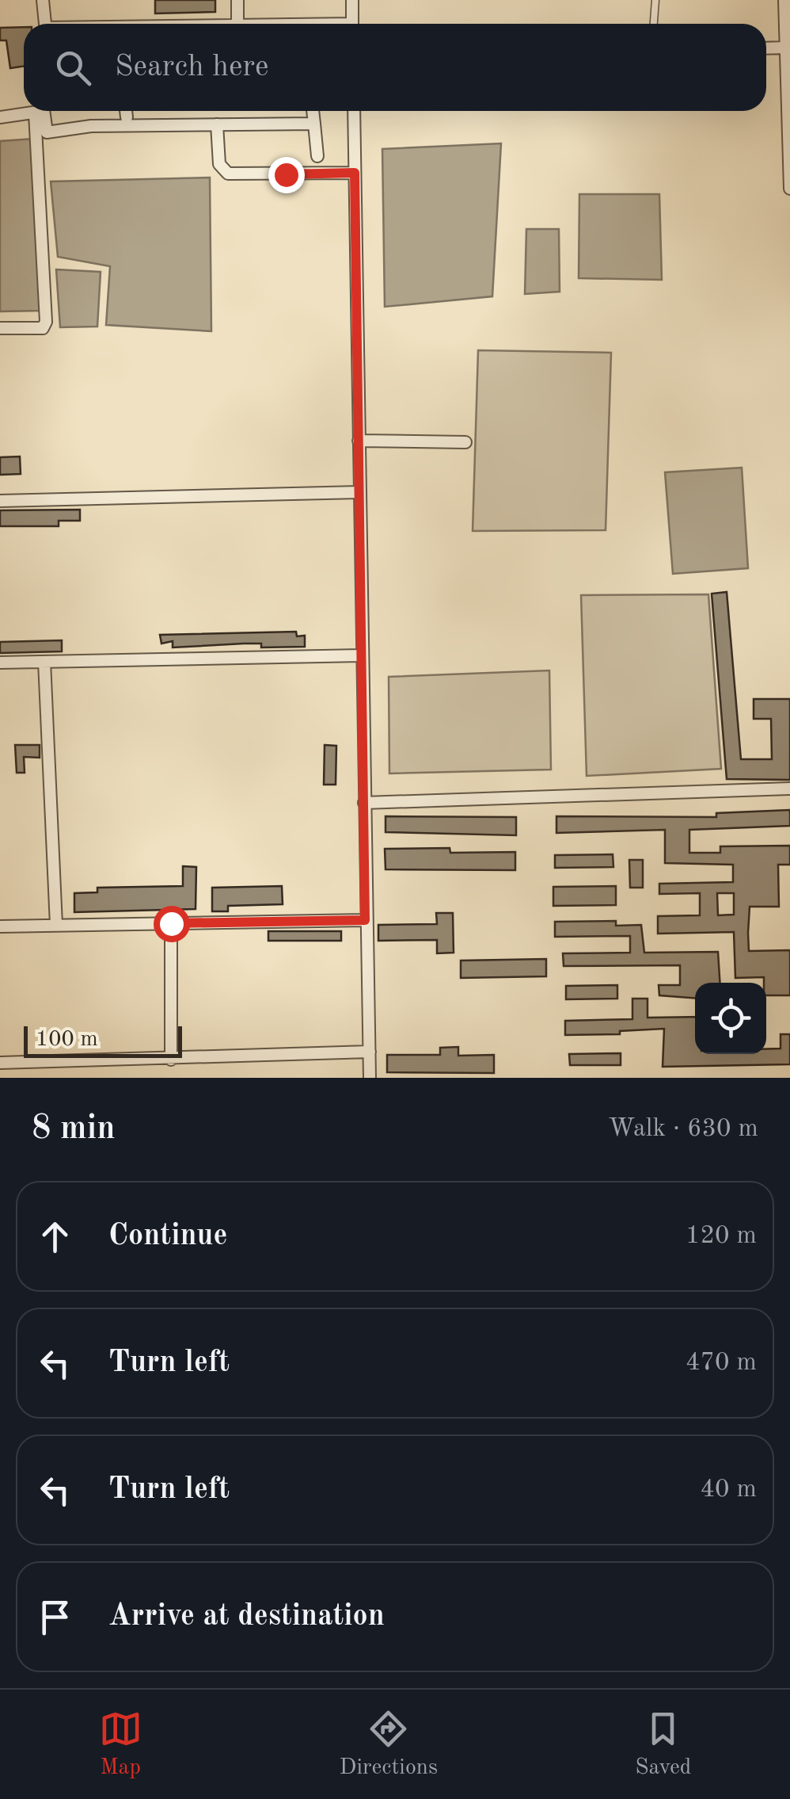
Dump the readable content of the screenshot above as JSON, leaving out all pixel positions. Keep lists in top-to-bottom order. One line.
{"scale_bar":"100 m","page":{"search":"Search here","scale":"100 m","heading":["8 min","Walk · 630 m"],"list":[["Continue","120 m"],["Turn left","470 m"],["Turn left","40 m"],"Arrive at destination"],"nav":["Map","Directions","Saved"]}}
